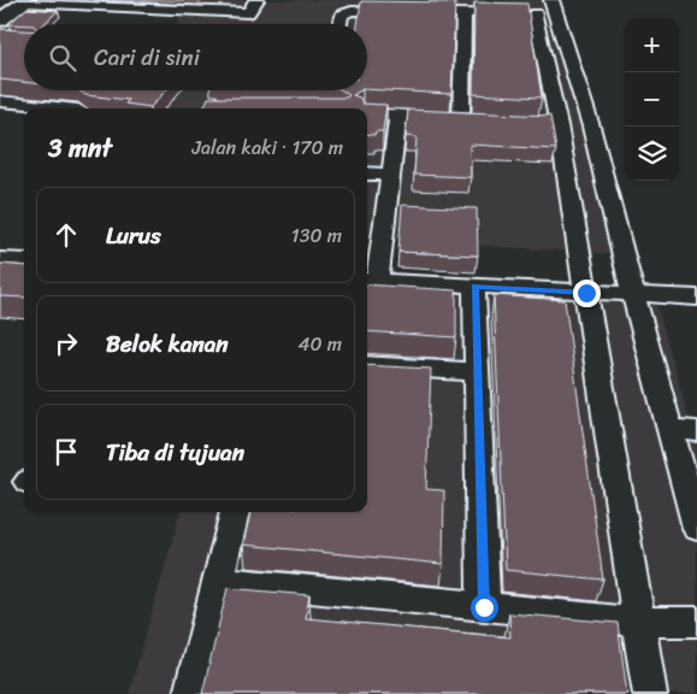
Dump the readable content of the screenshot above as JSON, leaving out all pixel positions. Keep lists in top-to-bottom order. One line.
{"page":{"map_buttons":["+","−"],"search":"Cari di sini","heading":["3 mnt","Jalan kaki · 170 m"],"list":[["Lurus","130 m"],["Belok kanan","40 m"],"Tiba di tujuan"]}}
